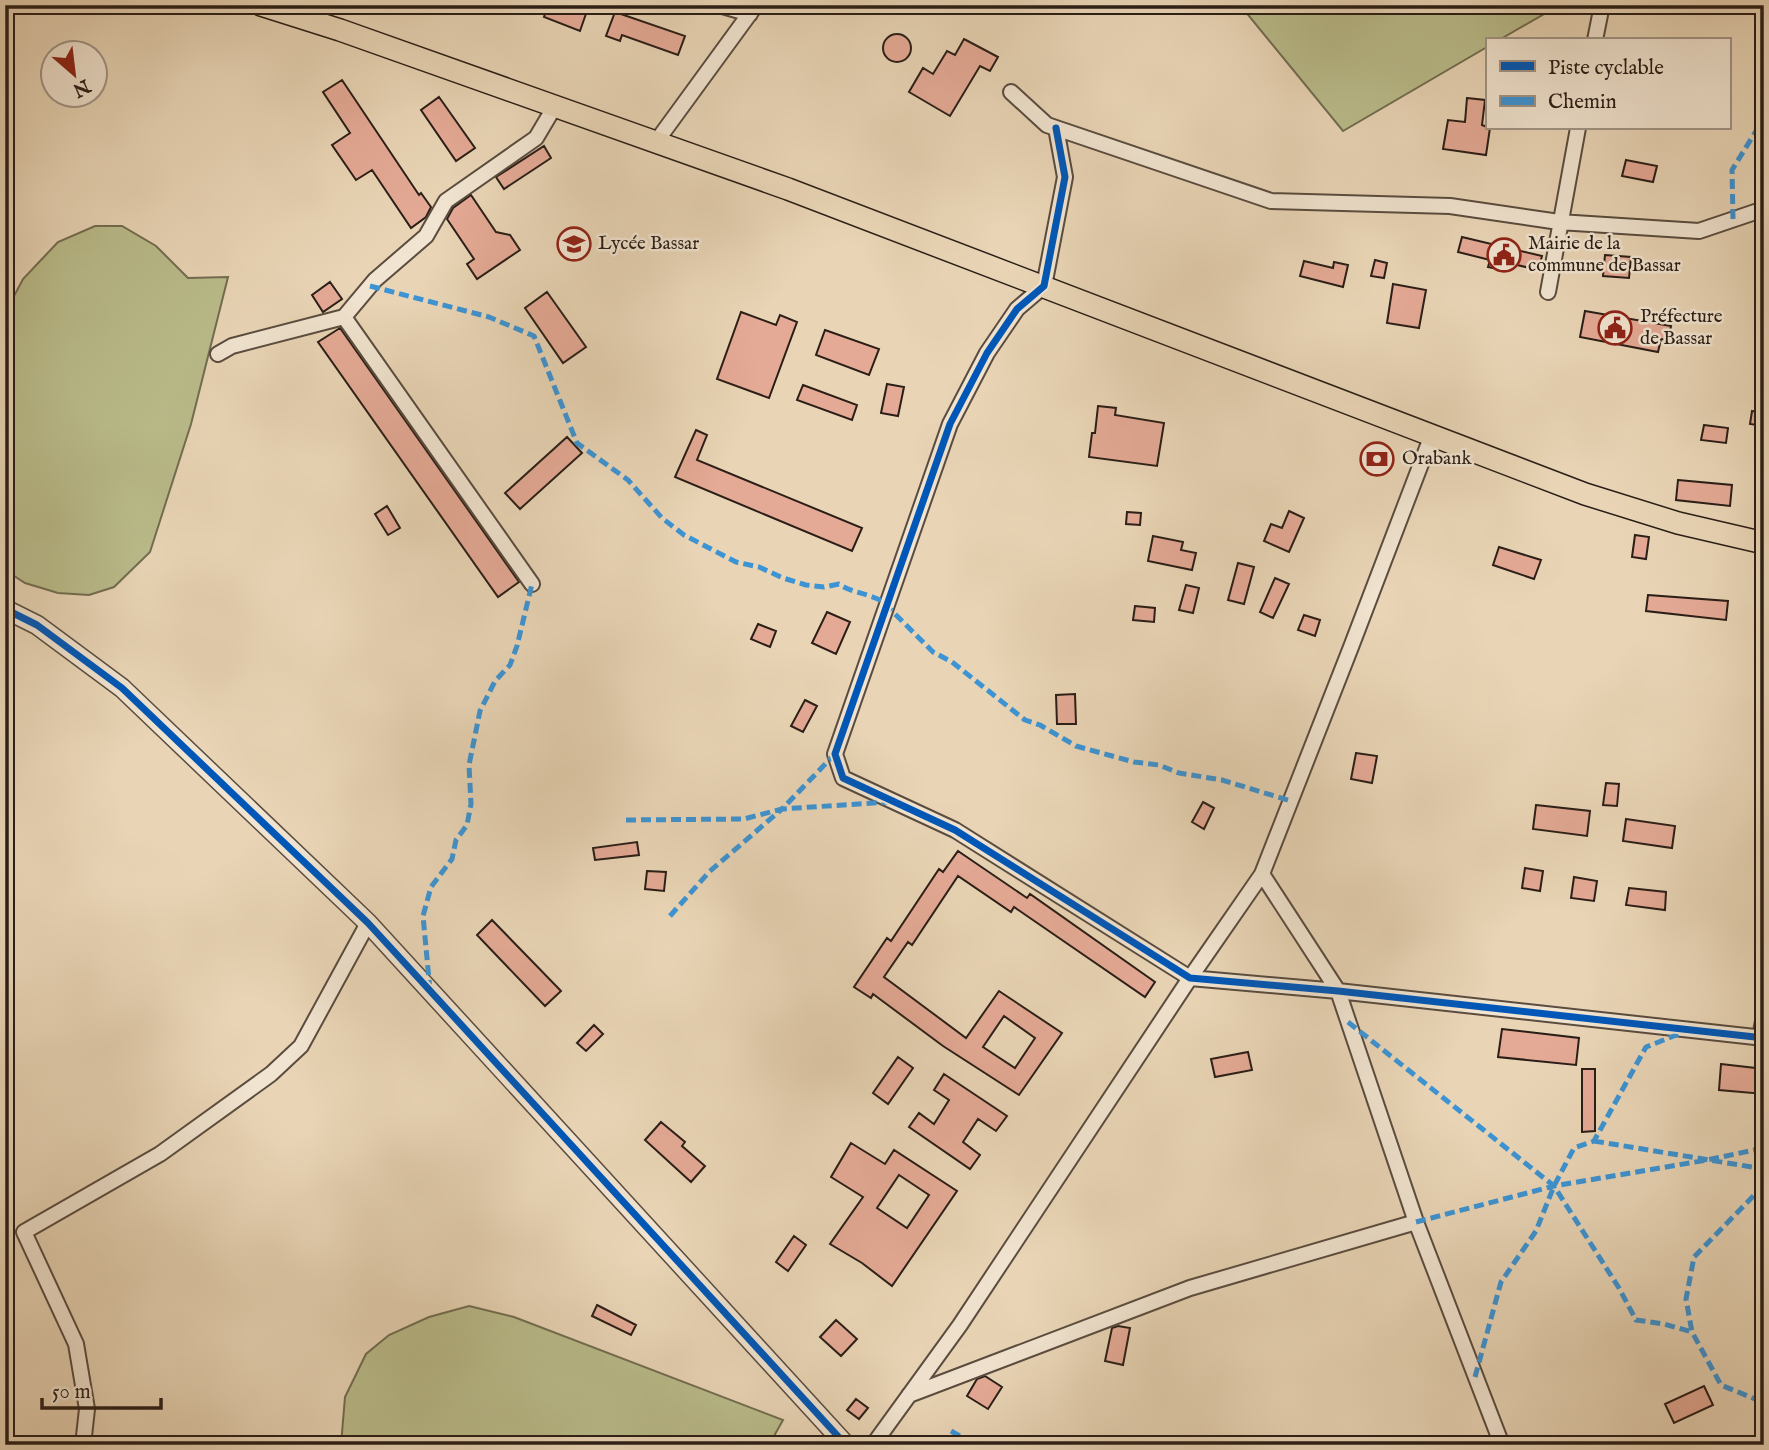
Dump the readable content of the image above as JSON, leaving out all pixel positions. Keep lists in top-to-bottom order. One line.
{"places":{"school or university":["Lycée Bassar"],"public building":["Mairie de la commune de Bassar","Préfecture de Bassar"],"bank":["Orabank"]},"legend":["Piste cyclable","Chemin"],"scale_bar":"50 m","north":"bottom right"}
